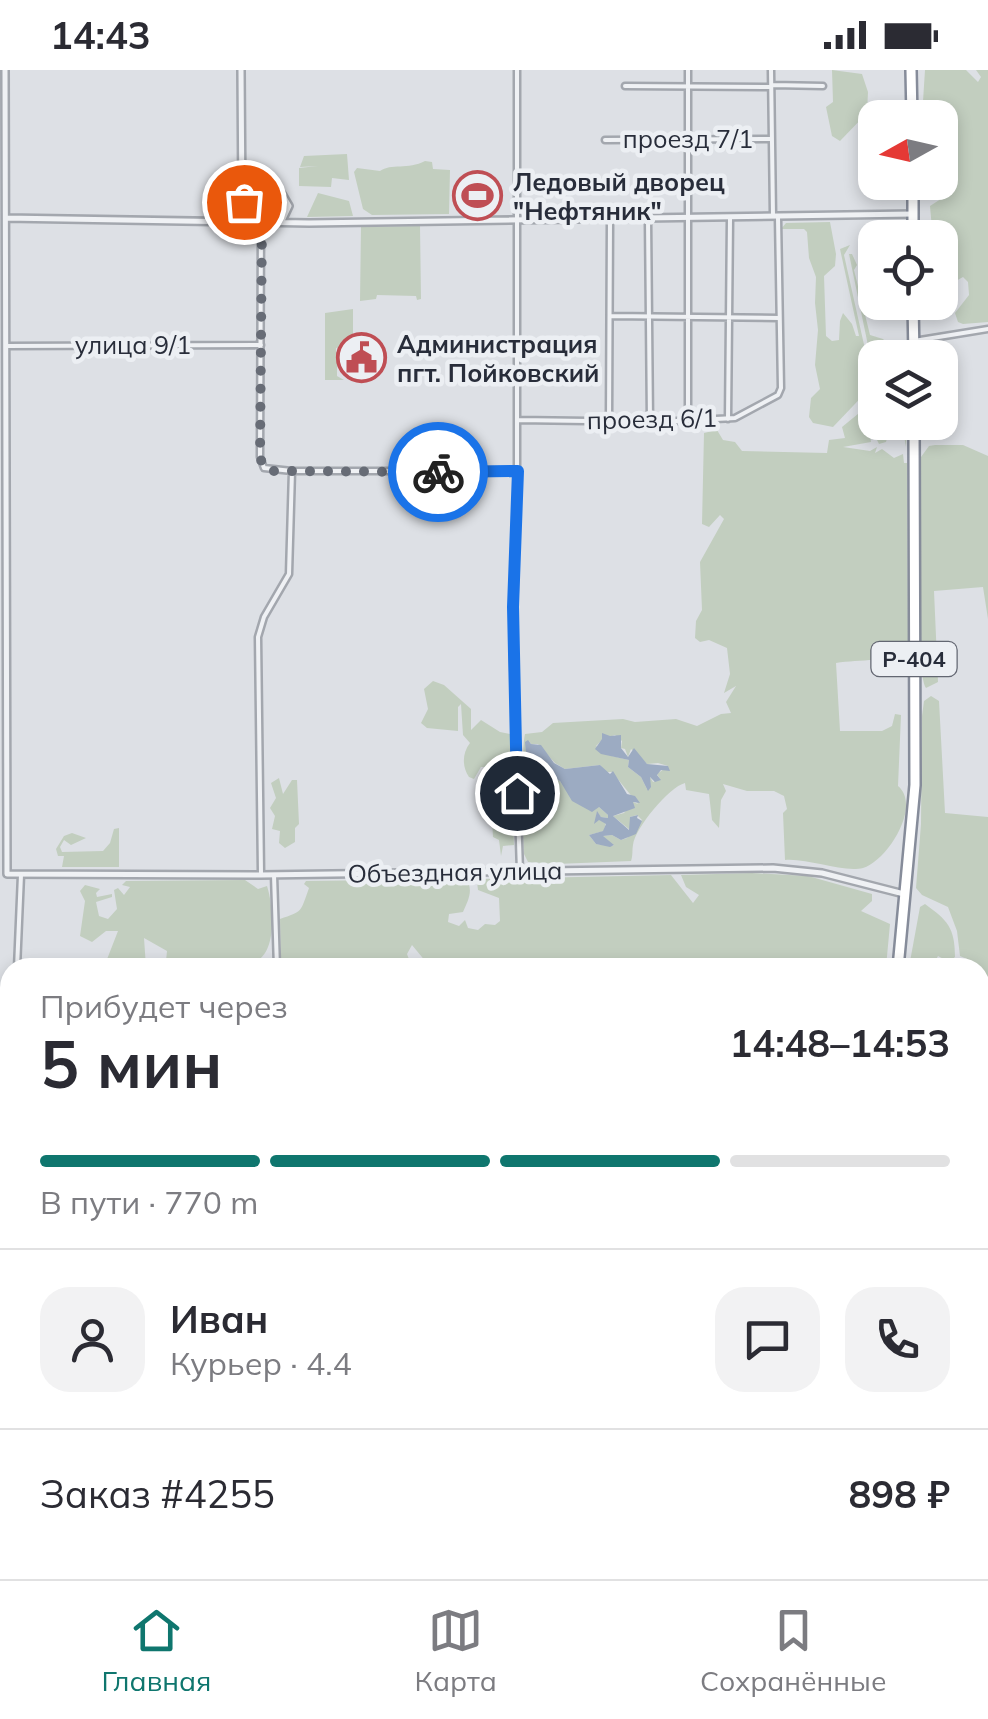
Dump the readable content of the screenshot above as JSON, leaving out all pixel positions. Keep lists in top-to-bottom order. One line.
{"streets":{"highway":["Р-404"],"street":["проезд 7/1","улица 9/1","проезд 6/1","Объездная улица"]},"crossings":[["Р-404","Объездная улица"]],"places":{"sports":["Ледовый дворец \"Нефтяник\""],"public building":["Администрация пгт. Пойковский"]},"north":"left","page":{"status":"14:43","heading":["5 мин","Прибудет через","14:48–14:53"],"panel":["Иван","Курьер · 4.4","Заказ #4255","898 ₽"],"bar":"В пути · 770 m","tabs":["Главная","Карта","Сохранённые"]}}
